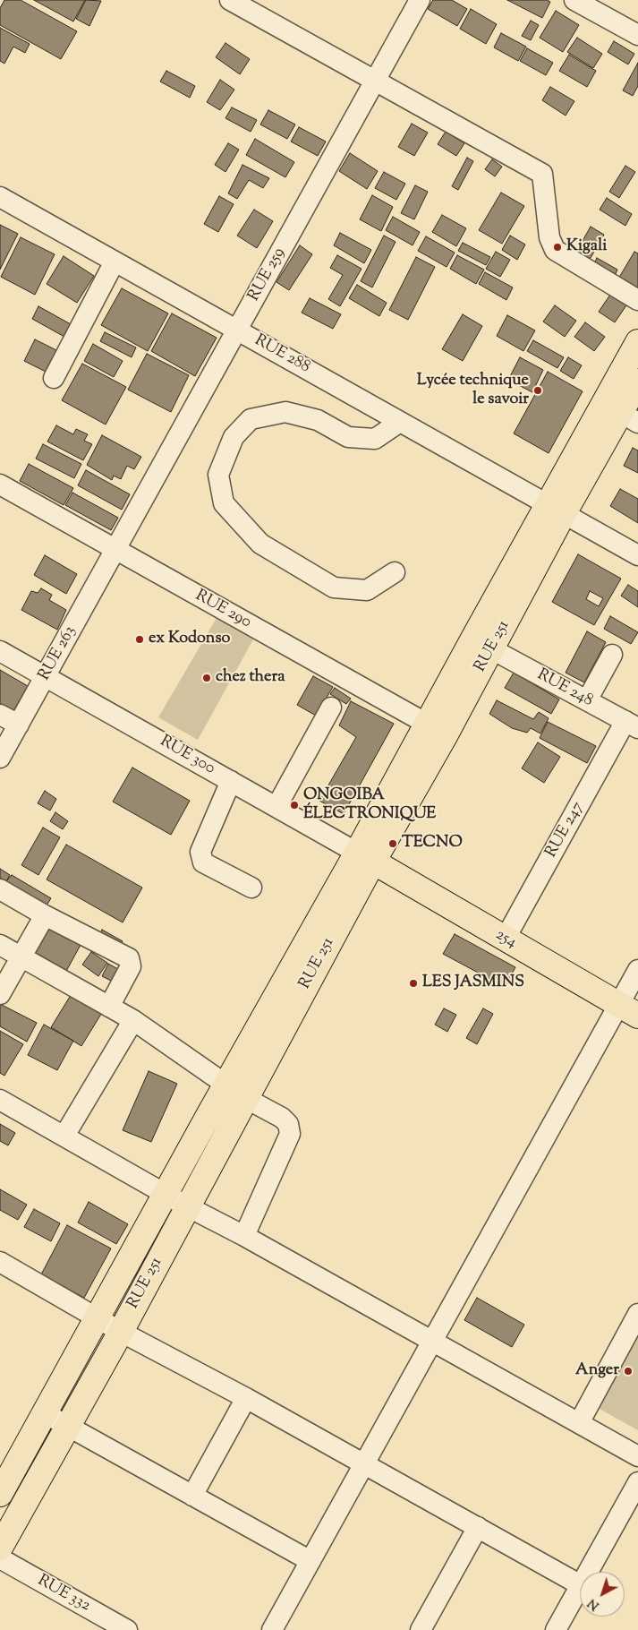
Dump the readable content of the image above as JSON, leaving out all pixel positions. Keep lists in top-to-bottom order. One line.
{"streets":{"main road":["RUE 251","254"],"street":["RUE 259","RUE 288","RUE 290","RUE 263","RUE 248","RUE 300","RUE 247","RUE 332"]},"crossings":[["RUE 259","RUE 288"],["RUE 259","RUE 290"],["RUE 259","RUE 263"],["RUE 288","RUE 251"],["RUE 290","RUE 251"],["RUE 290","RUE 263"],["RUE 251","RUE 248"],["RUE 251","RUE 300"],["RUE 251","254"],["RUE 263","RUE 300"],["RUE 248","RUE 247"],["RUE 300","254"],["RUE 247","254"]],"places":["Kigali","Lycée technique le savoir","ex Kodonso","chez thera","ONGOIBA ÉLECTRONIQUE","TECNO","LES JASMINS","Anger"],"north":"bottom left"}
